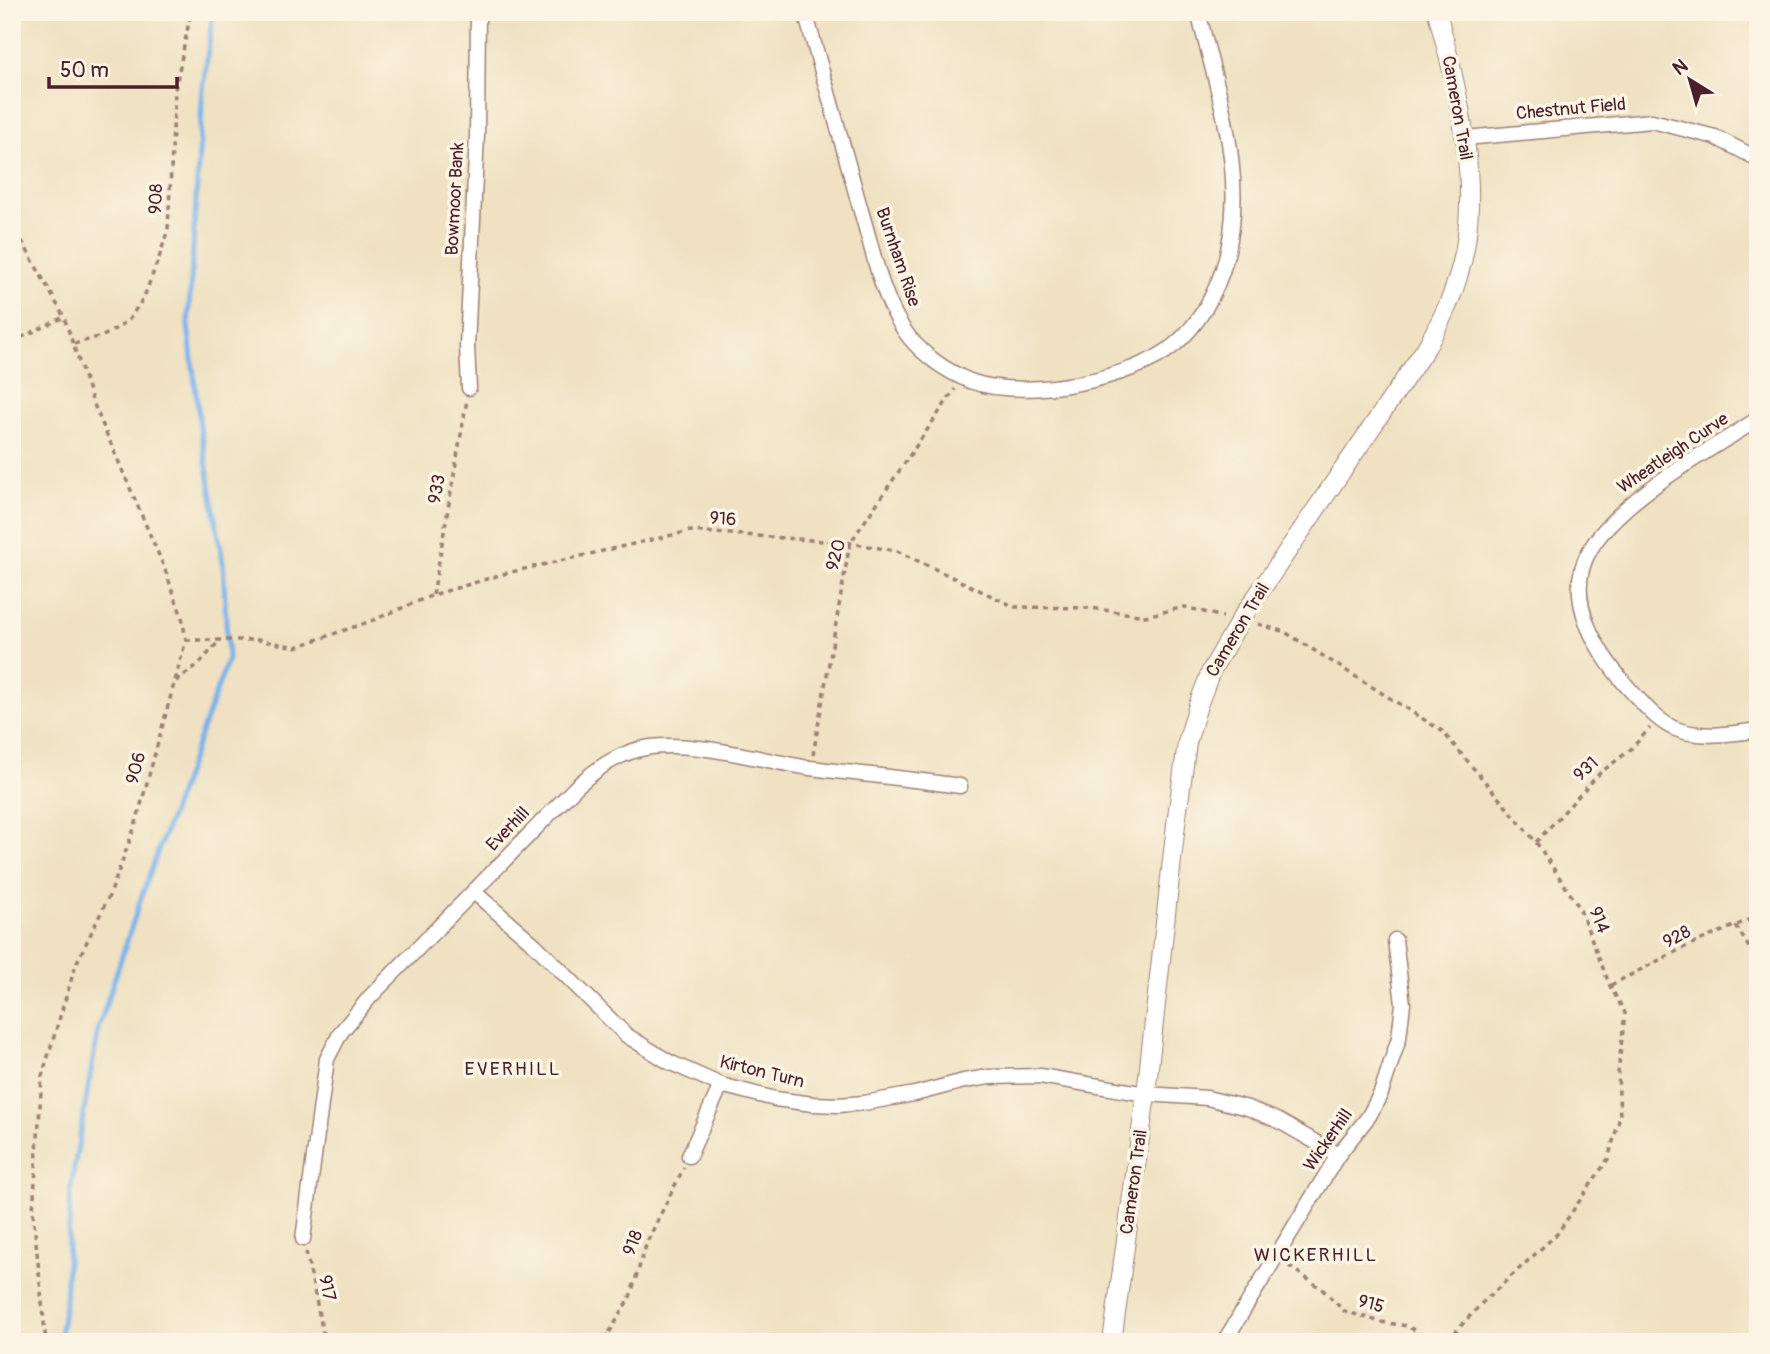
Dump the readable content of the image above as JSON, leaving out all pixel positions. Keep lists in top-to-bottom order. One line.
{"streets":{"street":["Cameron Trail","Chestnut Field","Bowmoor Bank","Burnham Rise","Wheatleigh Curve","Everhill","Kirton Turn","Wickerhill"],"path":["908","933","916","920","906","931","914","928","918","917","915"]},"crossings":[["Cameron Trail","Chestnut Field"],["Cameron Trail","916"],["Cameron Trail","914"],["Cameron Trail","Kirton Turn"],["908","906"],["Bowmoor Bank","933"],["Burnham Rise","920"],["Wheatleigh Curve","931"],["933","916"],["916","920"],["916","906"],["916","914"],["920","Everhill"],["931","914"],["Everhill","Kirton Turn"],["Everhill","917"],["914","928"],["Kirton Turn","Wickerhill"],["Wickerhill","915"]],"districts":["EVERHILL","WICKERHILL"],"scale_bar":"50 m","north":"top left"}
